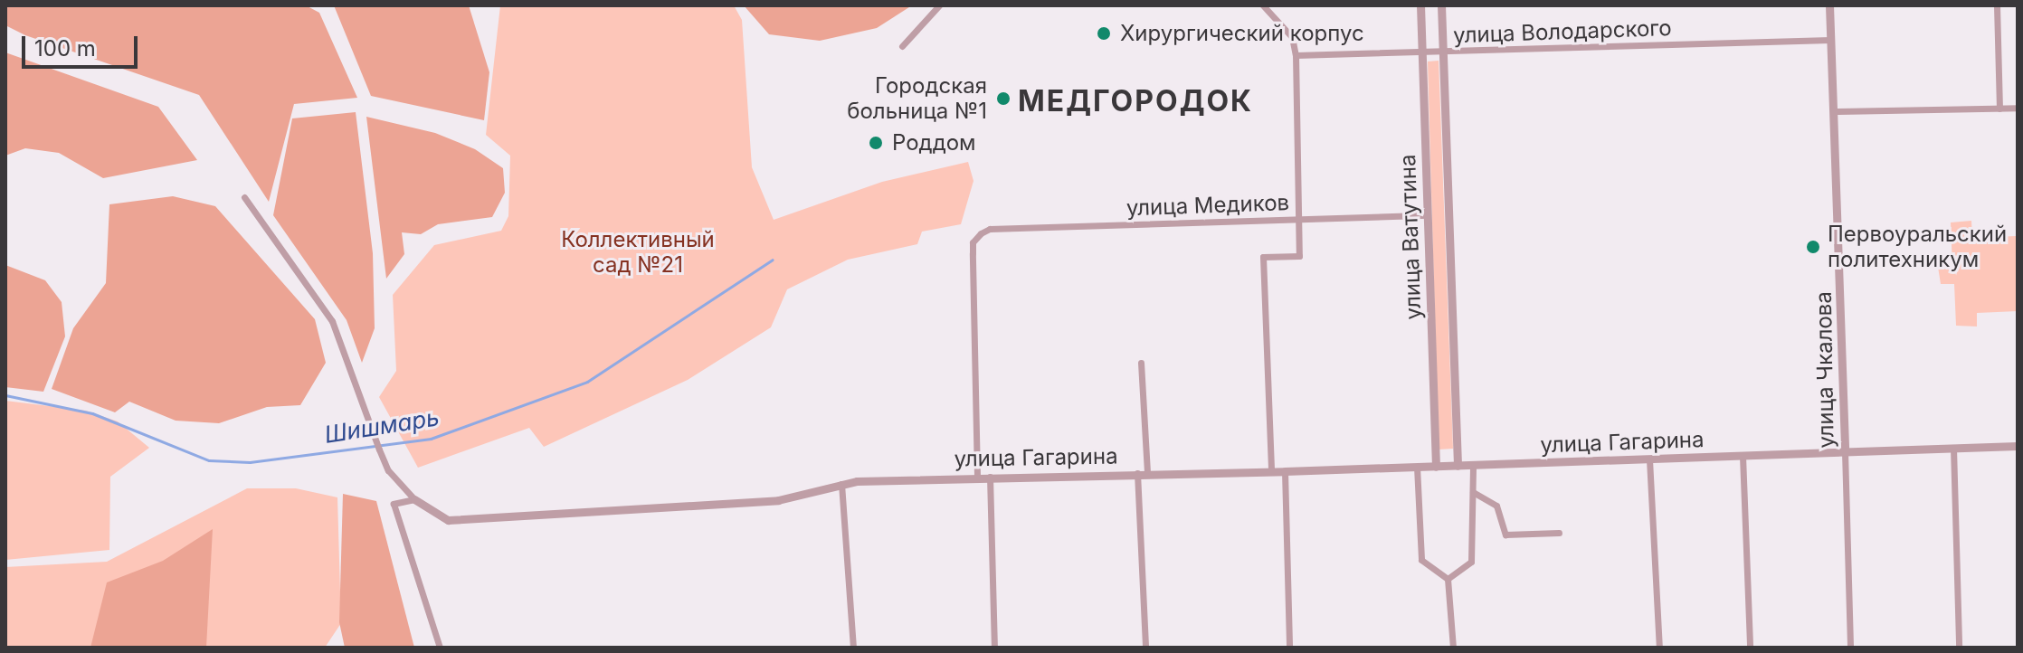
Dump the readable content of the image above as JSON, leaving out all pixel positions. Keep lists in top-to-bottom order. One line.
{"streets":{"street":["улица Володарского","улица Медиков","улица Ватутина","улица Чкалова","улица Гагарина"]},"crossings":[["улица Володарского","улица Ватутина"],["улица Володарского","улица Чкалова"],["улица Медиков","улица Ватутина"],["улица Медиков","улица Гагарина"],["улица Ватутина","улица Гагарина"],["улица Чкалова","улица Гагарина"]],"districts":["МЕДГОРОДОК"],"water":["Шишмарь"],"parks":["Коллективный сад №21"],"places":["Хирургический корпус","Городская больница №1","Роддом","Первоуральский политехникум"],"scale_bar":"100 m"}
